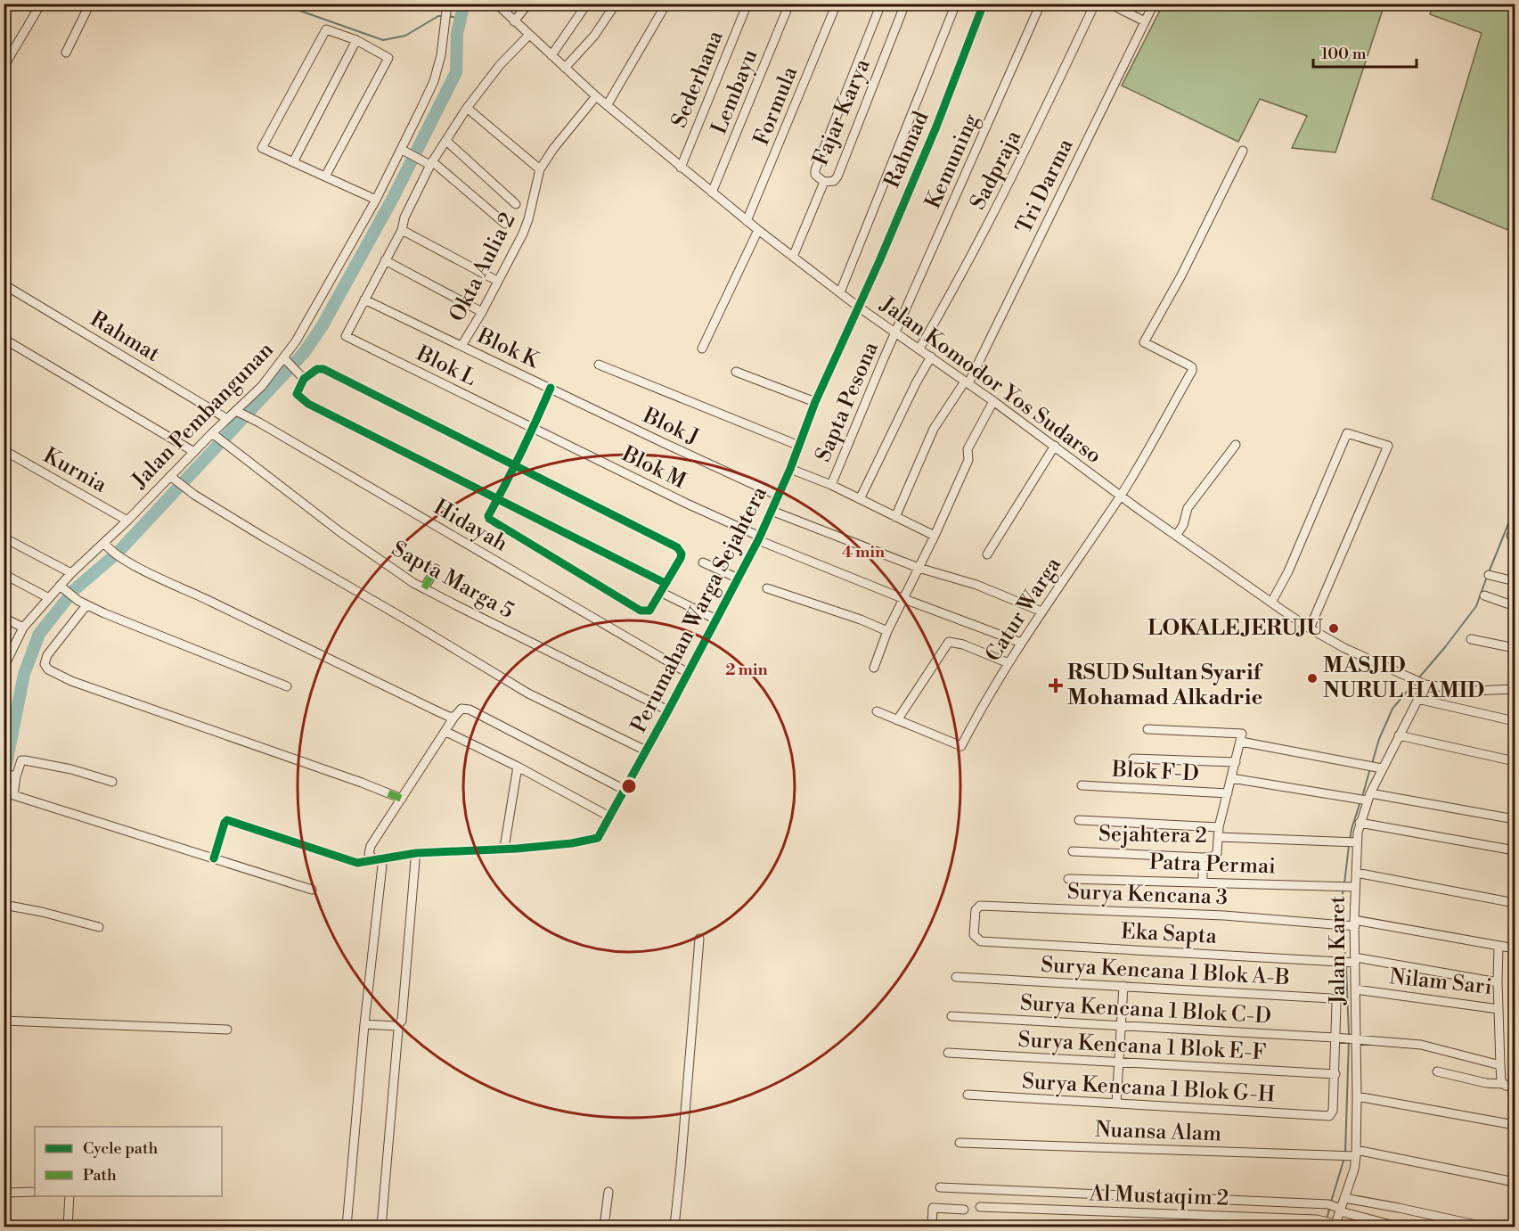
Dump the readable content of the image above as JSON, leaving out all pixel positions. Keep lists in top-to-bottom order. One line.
{"streets":{"street":["Sederhana","Lembayu","Formula","Fajar Karya","Rahmad","Kemuning","Sadpraja","Tri Darma","Okta Aulia 2","Rahmat","Blok K","Blok L","Jalan Komodor Yos Sudarso","Sapta Pesona","Jalan Pembangunan","Blok J","Blok M","Kurnia","Hidayah","Sapta Marga 5","Perumahan Warga Sejahtera","Catur Warga","Blok F-D","Sejahtera 2","Patra Permai","Surya Kencana 3","Eka Sapta","Jalan Karet","Surya Kencana 1 Blok A-B","Nilam Sari","Surya Kencana 1 Blok C-D","Surya Kencana 1 Blok E-F","Surya Kencana 1 Blok G-H","Nuansa Alam","Al Mustaqim 2"]},"crossings":[["Sederhana","Jalan Komodor Yos Sudarso"],["Lembayu","Jalan Komodor Yos Sudarso"],["Formula","Jalan Komodor Yos Sudarso"],["Fajar Karya","Jalan Komodor Yos Sudarso"],["Rahmad","Jalan Komodor Yos Sudarso"],["Rahmad","Perumahan Warga Sejahtera"],["Kemuning","Jalan Komodor Yos Sudarso"],["Kemuning","Sapta Pesona"],["Sadpraja","Jalan Komodor Yos Sudarso"],["Tri Darma","Jalan Komodor Yos Sudarso"],["Okta Aulia 2","Blok K"],["Okta Aulia 2","Jalan Komodor Yos Sudarso"],["Rahmat","Jalan Pembangunan"],["Blok K","Blok L"],["Blok K","Blok J"],["Blok L","Blok M"],["Jalan Komodor Yos Sudarso","Sapta Pesona"],["Jalan Komodor Yos Sudarso","Perumahan Warga Sejahtera"],["Jalan Komodor Yos Sudarso","Catur Warga"],["Jalan Komodor Yos Sudarso","Jalan Karet"],["Jalan Pembangunan","Kurnia"],["Jalan Pembangunan","Hidayah"],["Jalan Pembangunan","Sapta Marga 5"],["Blok J","Perumahan Warga Sejahtera"],["Blok M","Perumahan Warga Sejahtera"],["Blok M","Catur Warga"],["Hidayah","Perumahan Warga Sejahtera"],["Sapta Marga 5","Perumahan Warga Sejahtera"],["Sejahtera 2","Jalan Karet"],["Patra Permai","Jalan Karet"],["Surya Kencana 3","Eka Sapta"],["Surya Kencana 3","Jalan Karet"],["Surya Kencana 3","Nilam Sari"],["Eka Sapta","Jalan Karet"],["Eka Sapta","Nilam Sari"],["Jalan Karet","Nilam Sari"],["Jalan Karet","Surya Kencana 1 Blok C-D"],["Jalan Karet","Nuansa Alam"],["Jalan Karet","Al Mustaqim 2"],["Surya Kencana 1 Blok A-B","Surya Kencana 1 Blok C-D"],["Surya Kencana 1 Blok A-B","Surya Kencana 1 Blok E-F"],["Surya Kencana 1 Blok A-B","Surya Kencana 1 Blok G-H"]],"places":{"other":["LOKALE JERUJU","MASJID NURUL HAMID"],"health":["RSUD Sultan Syarif Mohamad Alkadrie"]},"legend":["Cycle path","Path"],"scale_bar":"100 m","rings":["4 min","2 min"]}
